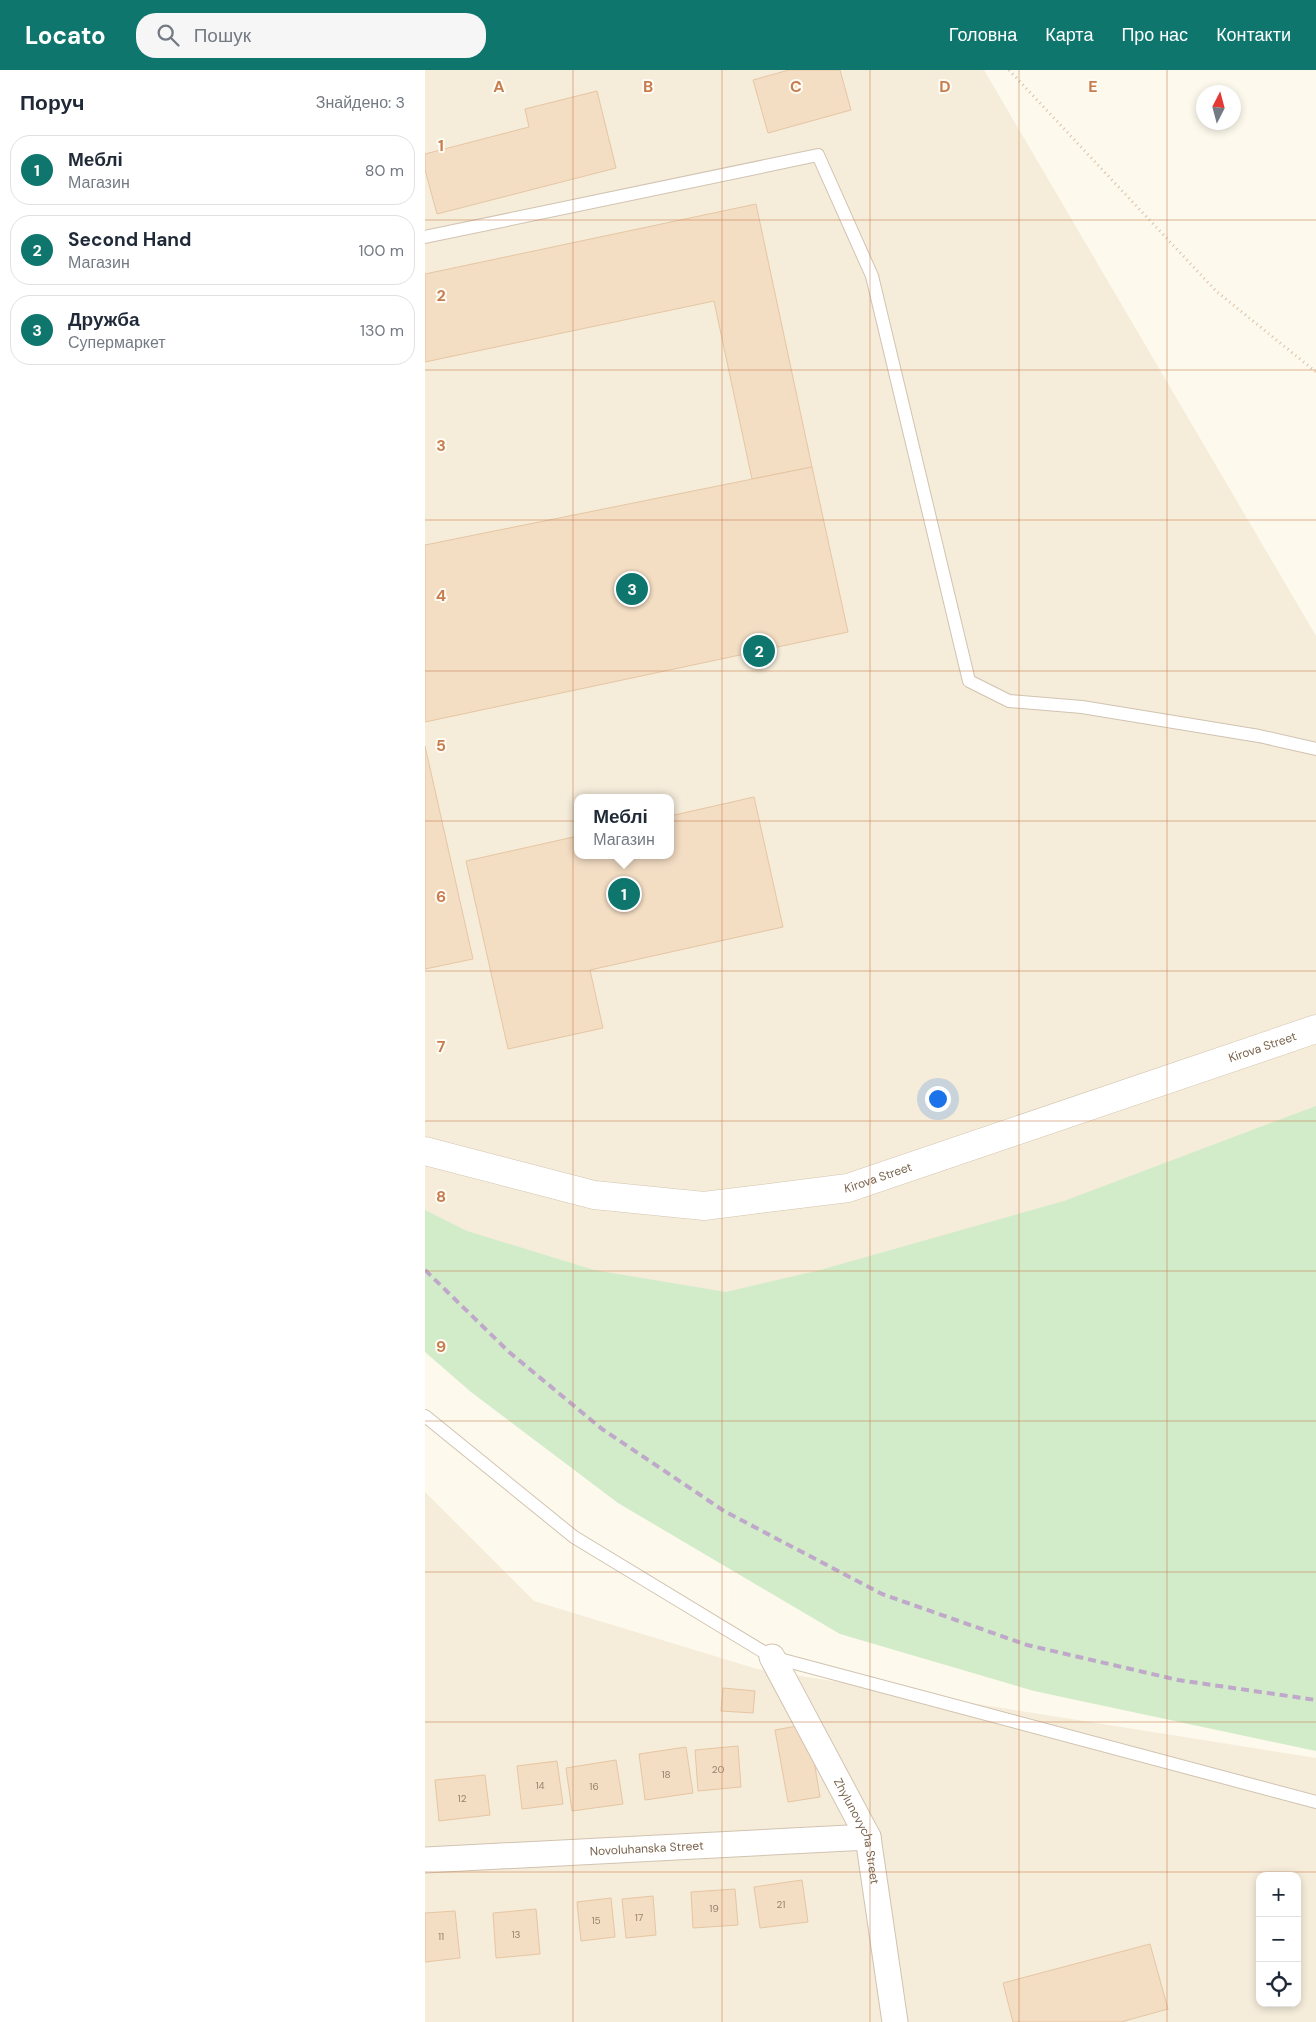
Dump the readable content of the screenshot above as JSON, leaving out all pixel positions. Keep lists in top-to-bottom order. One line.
{"streets":{"main road":["Kirova Street"],"street":["Zhylunovycha Street","Novoluhanska Street"]},"crossings":[["Zhylunovycha Street","Novoluhanska Street"]],"house_numbers":["20","18","14","16","12","21","19","17","15","13","11"],"north":"top","page":{"header":"Locato","search":"Пошук","nav":["Головна","Карта","Про нас","Контакти"],"heading":["Поруч","Знайдено: 3"],"list":[{"mark":"1","name":"Меблі","note":"Магазин","value":"80 m"},{"mark":"2","name":"Second Hand","note":"Магазин","value":"100 m"},{"mark":"3","name":"Дружба","note":"Супермаркет","value":"130 m"}],"pins":["3","2","1"],"popup":["Меблі","Магазин"],"map_buttons":["+","−"]},"grid":{"columns":["A","B","C","D","E"],"rows":["1","2","3","4","5","6","7","8","9"]}}
